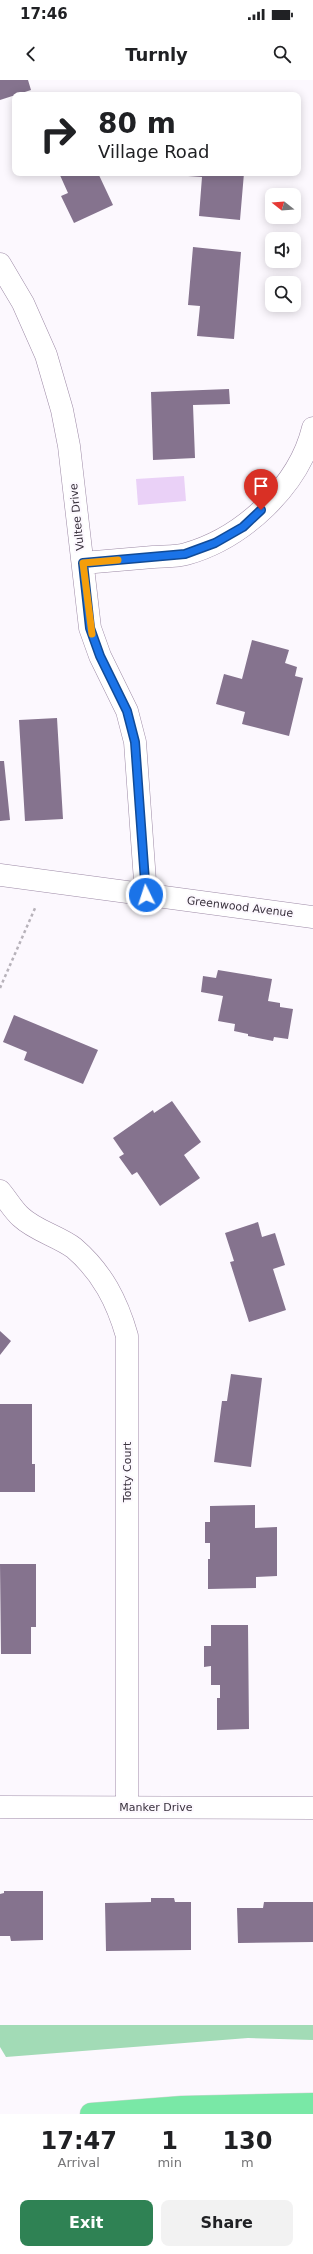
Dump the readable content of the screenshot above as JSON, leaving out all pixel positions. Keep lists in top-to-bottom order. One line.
{"streets":{"street":["Vultee Drive","Greenwood Avenue","Totty Court","Manker Drive"]},"crossings":[["Vultee Drive","Greenwood Avenue"],["Totty Court","Manker Drive"]],"north":"left","page":{"status":"17:46","header":"Turnly","turn":["80 m","Village Road"],"eta":["17:47","Arrival","1","min","130","m"],"buttons":["Exit","Share"]}}
